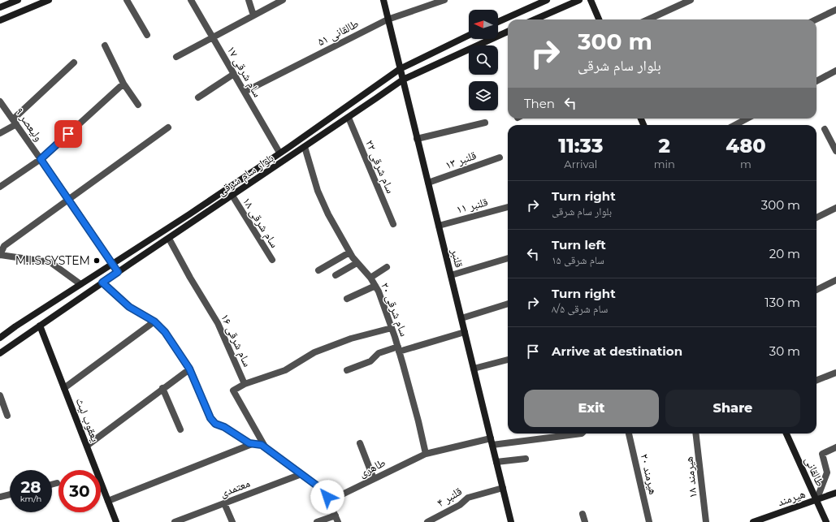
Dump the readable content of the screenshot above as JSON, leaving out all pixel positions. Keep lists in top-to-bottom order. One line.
{"streets":{"street":["طالقانی ۵۱","سام شرقی ۱۷","ولیعصر ۹","قلنبر ۱۳","سام شرقی ۲۲","بلوار سام شرقی","قلنبر ۱۱","سام شرقی ۱۸","قلنبر","سام شرقی ۲۰","سام شرقی ۱۶","یعقوب لیث","طاهری","طالقانی","هیرمند ۲۰","هیرمند ۱۸","معتمدی","قلنبر ۴","هیرمند"]},"crossings":[["طالقانی ۵۱","سام شرقی ۱۷"],["طالقانی ۵۱","قلنبر"],["سام شرقی ۱۷","بلوار سام شرقی"],["ولیعصر ۹","بلوار سام شرقی"],["قلنبر ۱۳","قلنبر"],["سام شرقی ۲۲","بلوار سام شرقی"],["بلوار سام شرقی","سام شرقی ۱۸"],["بلوار سام شرقی","قلنبر"],["بلوار سام شرقی","سام شرقی ۲۰"],["بلوار سام شرقی","سام شرقی ۱۶"],["بلوار سام شرقی","یعقوب لیث"],["قلنبر ۱۱","قلنبر"],["قلنبر","طاهری"],["قلنبر","قلنبر ۴"],["سام شرقی ۲۰","طاهری"],["طالقانی","هیرمند"]],"places":["M.I.S SYSTEM"],"north":"left","page":{"turn":["300 m","بلوار سام شرقی"],"then":"Then","eta":["11:33","Arrival","2","min","480","m"],"list":[{"name":"Turn right","note":"بلوار سام شرقی","value":"300 m"},{"name":"Turn left","note":"سام شرقی ۱۵","value":"20 m"},{"name":"Turn right","note":"سام شرقی ۸/۵","value":"130 m"},{"name":"Arrive at destination","value":"30 m"}],"buttons":["Exit","Share"],"speed":"28 km/h","limit":"30"}}
